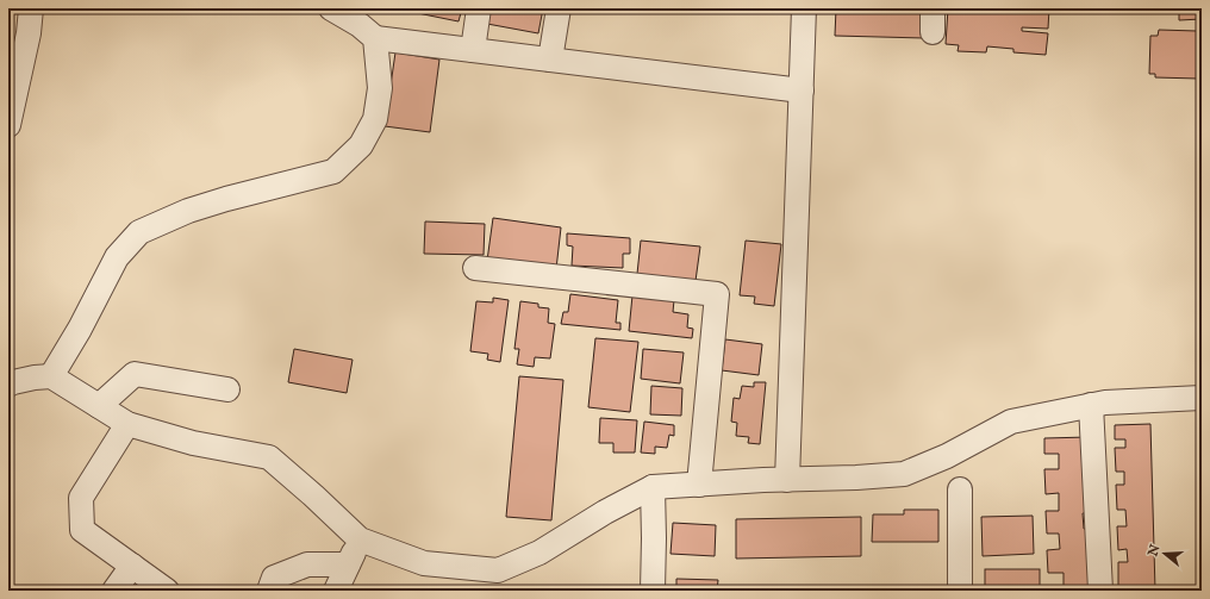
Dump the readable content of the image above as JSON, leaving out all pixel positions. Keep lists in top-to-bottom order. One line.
{"north":"left"}
